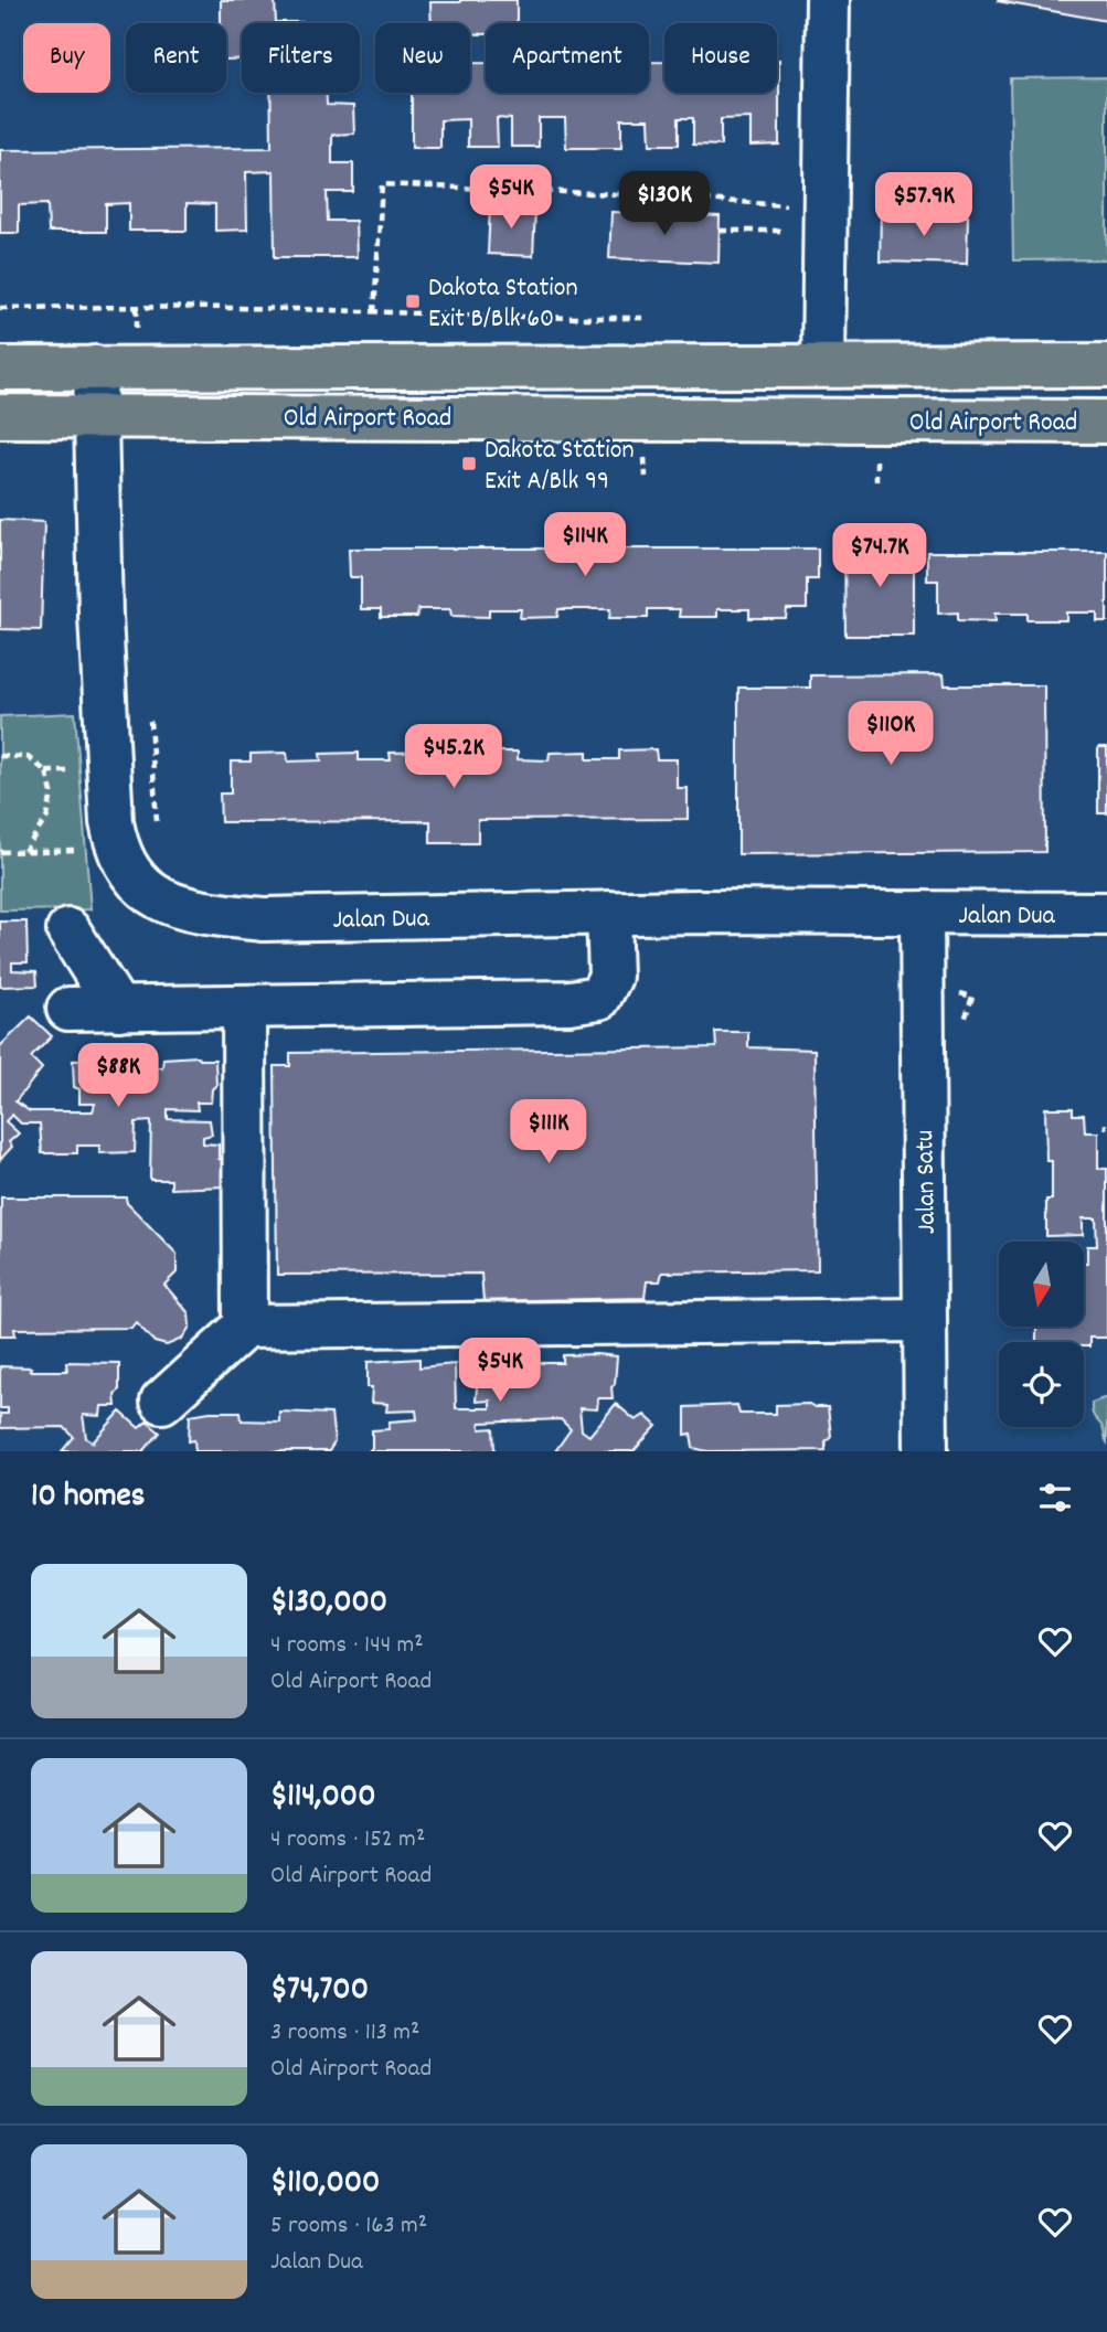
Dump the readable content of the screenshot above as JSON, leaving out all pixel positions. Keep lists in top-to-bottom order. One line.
{"streets":{"main road":["Old Airport Road"],"street":["Jalan Dua","Jalan Satu"]},"crossings":[["Old Airport Road","Jalan Dua"],["Jalan Dua","Jalan Satu"]],"places":{"transit":["Dakota Station Exit B/Blk 60","Dakota Station Exit A/Blk 99"]},"north":"bottom","page":{"chip":["Buy","Rent","Filters","New","Apartment","House"],"price":["$54K","$130K","$57.9K","$114K","$74.7K","$110K","$45.2K","$88K","$111K","$54K"],"heading":"10 homes","list":[{"name":"$130,000","note":"4 rooms · 144 m² · Old Airport Road"},{"name":"$114,000","note":"4 rooms · 152 m² · Old Airport Road"},{"name":"$74,700","note":"3 rooms · 113 m² · Old Airport Road"},{"name":"$110,000","note":"5 rooms · 163 m² · Jalan Dua"}]}}
